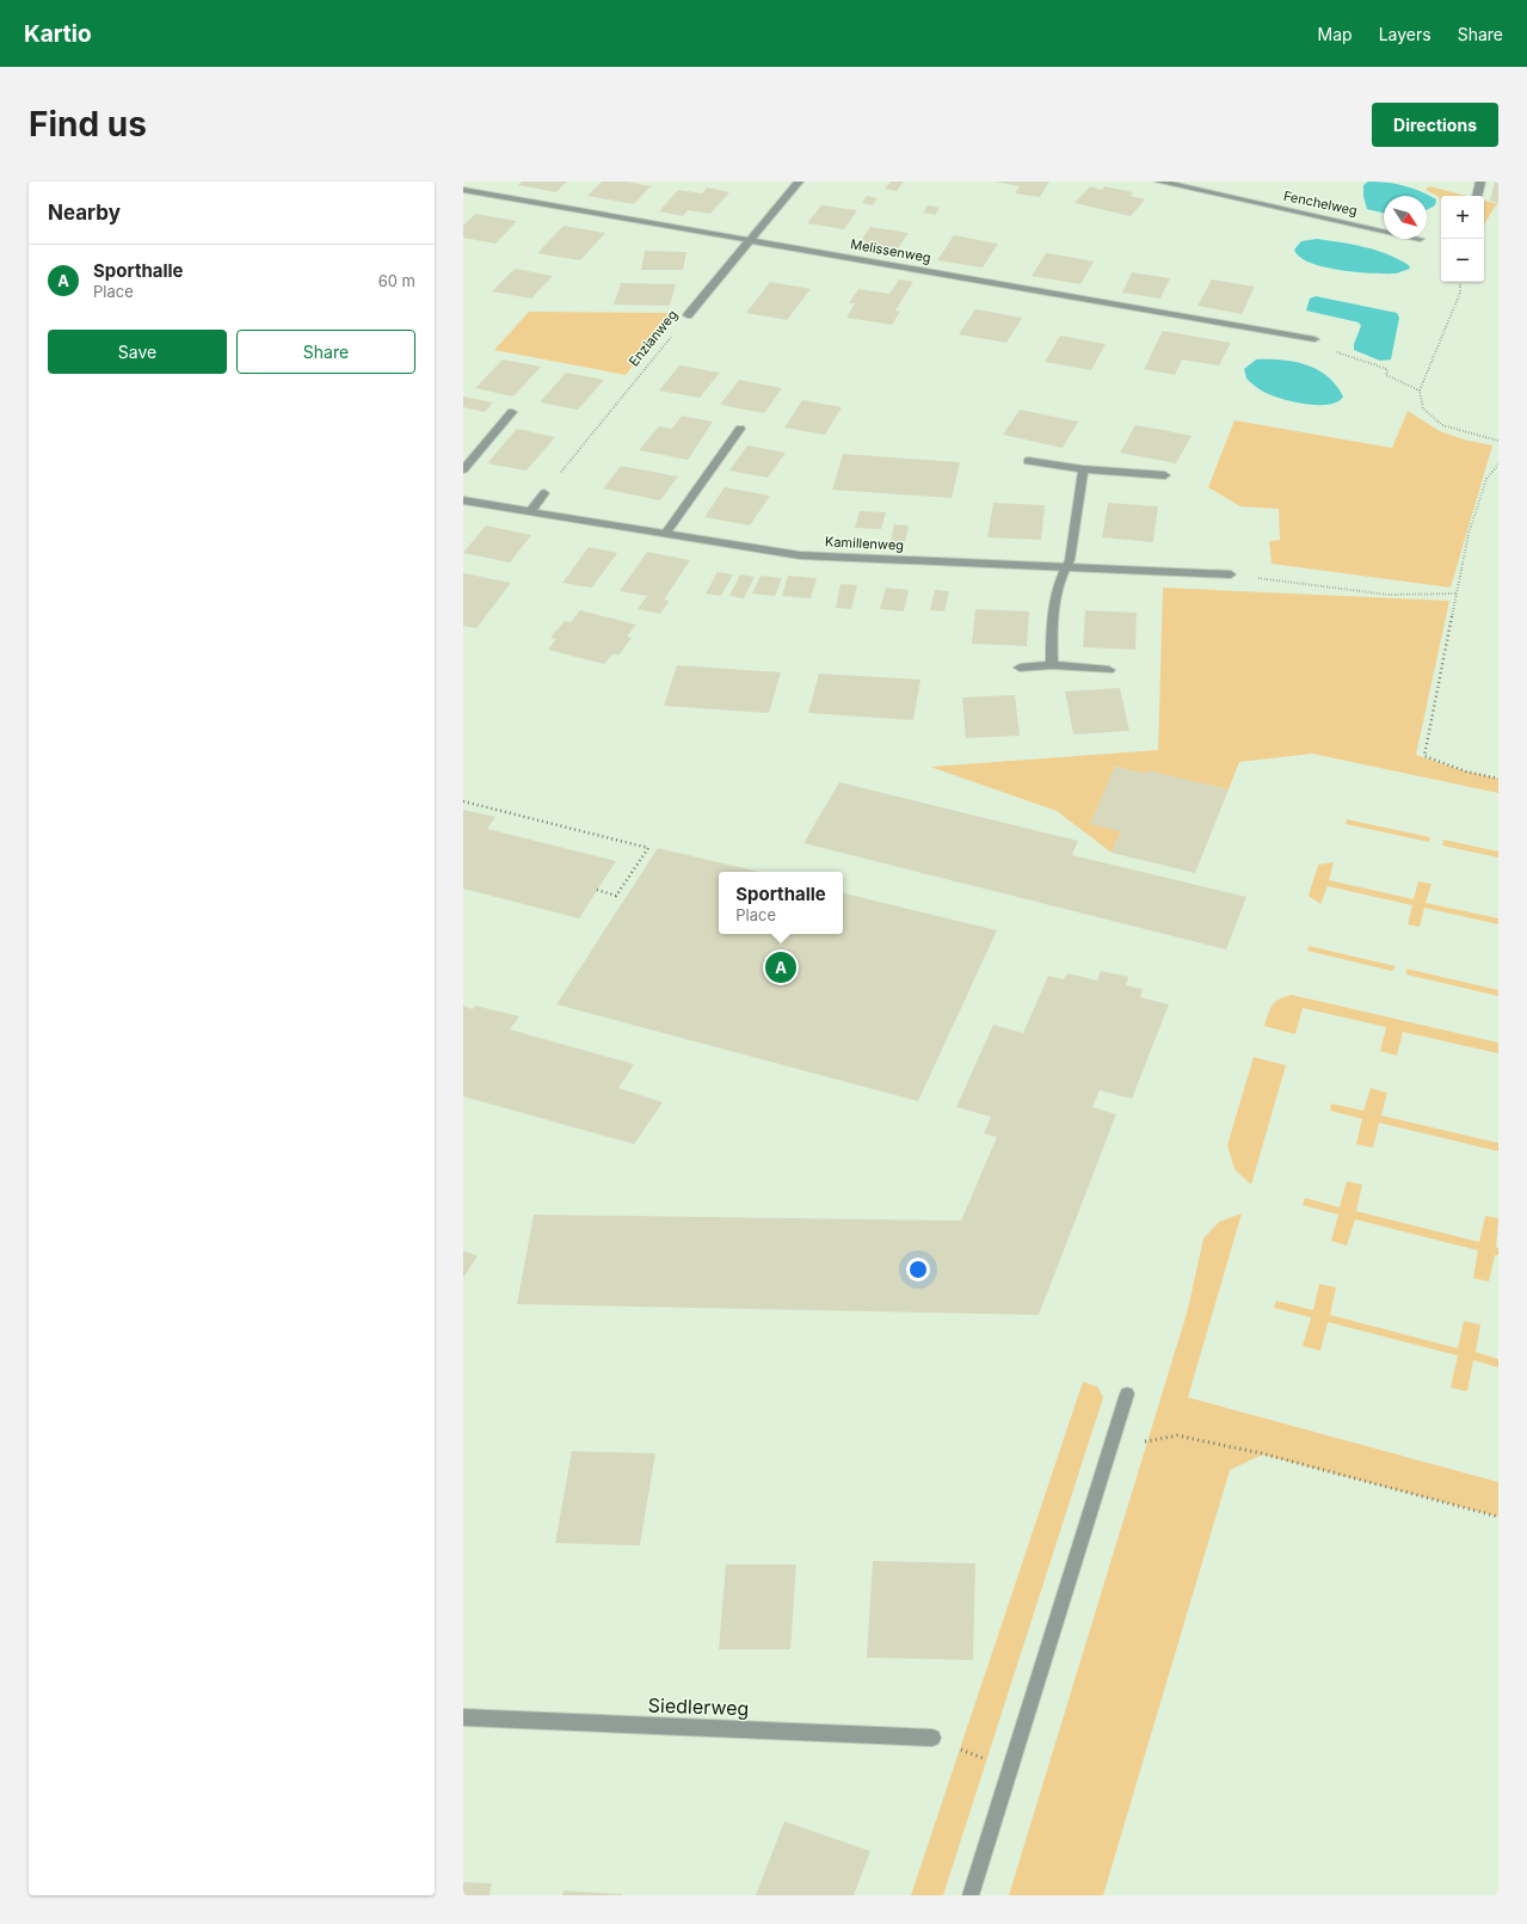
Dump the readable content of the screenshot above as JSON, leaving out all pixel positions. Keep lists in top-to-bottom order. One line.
{"streets":{"street":["Fenchelweg","Melissenweg","Enzianweg","Kamillenweg","Siedlerweg"]},"crossings":[["Melissenweg","Enzianweg"]],"north":"bottom right","page":{"header":"Kartio","nav":["Map","Layers","Share"],"buttons":["Directions",["Save","Share"]],"title":"Find us","heading":"Nearby","map_buttons":["+","−"],"list":[{"mark":"A","name":"Sporthalle","note":"Place","value":"60 m"}],"popup":["Sporthalle","Place"],"pins":"A"}}
